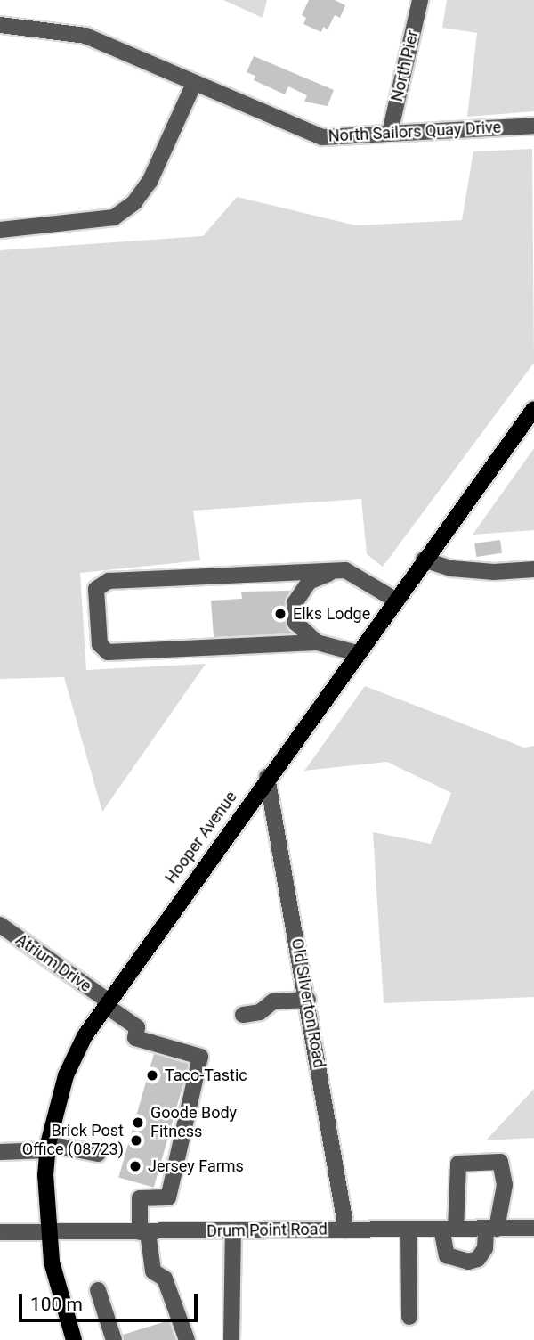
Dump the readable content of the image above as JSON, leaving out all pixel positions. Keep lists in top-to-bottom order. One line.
{"streets":{"main road":["Hooper Avenue"],"street":["North Pier","North Sailors Quay Drive","Atrium Drive","Old Silverton Road","Drum Point Road"]},"crossings":[["North Pier","North Sailors Quay Drive"],["Hooper Avenue","Atrium Drive"],["Hooper Avenue","Old Silverton Road"],["Hooper Avenue","Drum Point Road"],["Atrium Drive","Drum Point Road"],["Old Silverton Road","Drum Point Road"]],"places":["Elks Lodge","Taco-Tastic","Goode Body Fitness","Brick Post Office (08723)","Jersey Farms"],"scale_bar":"100 m"}
